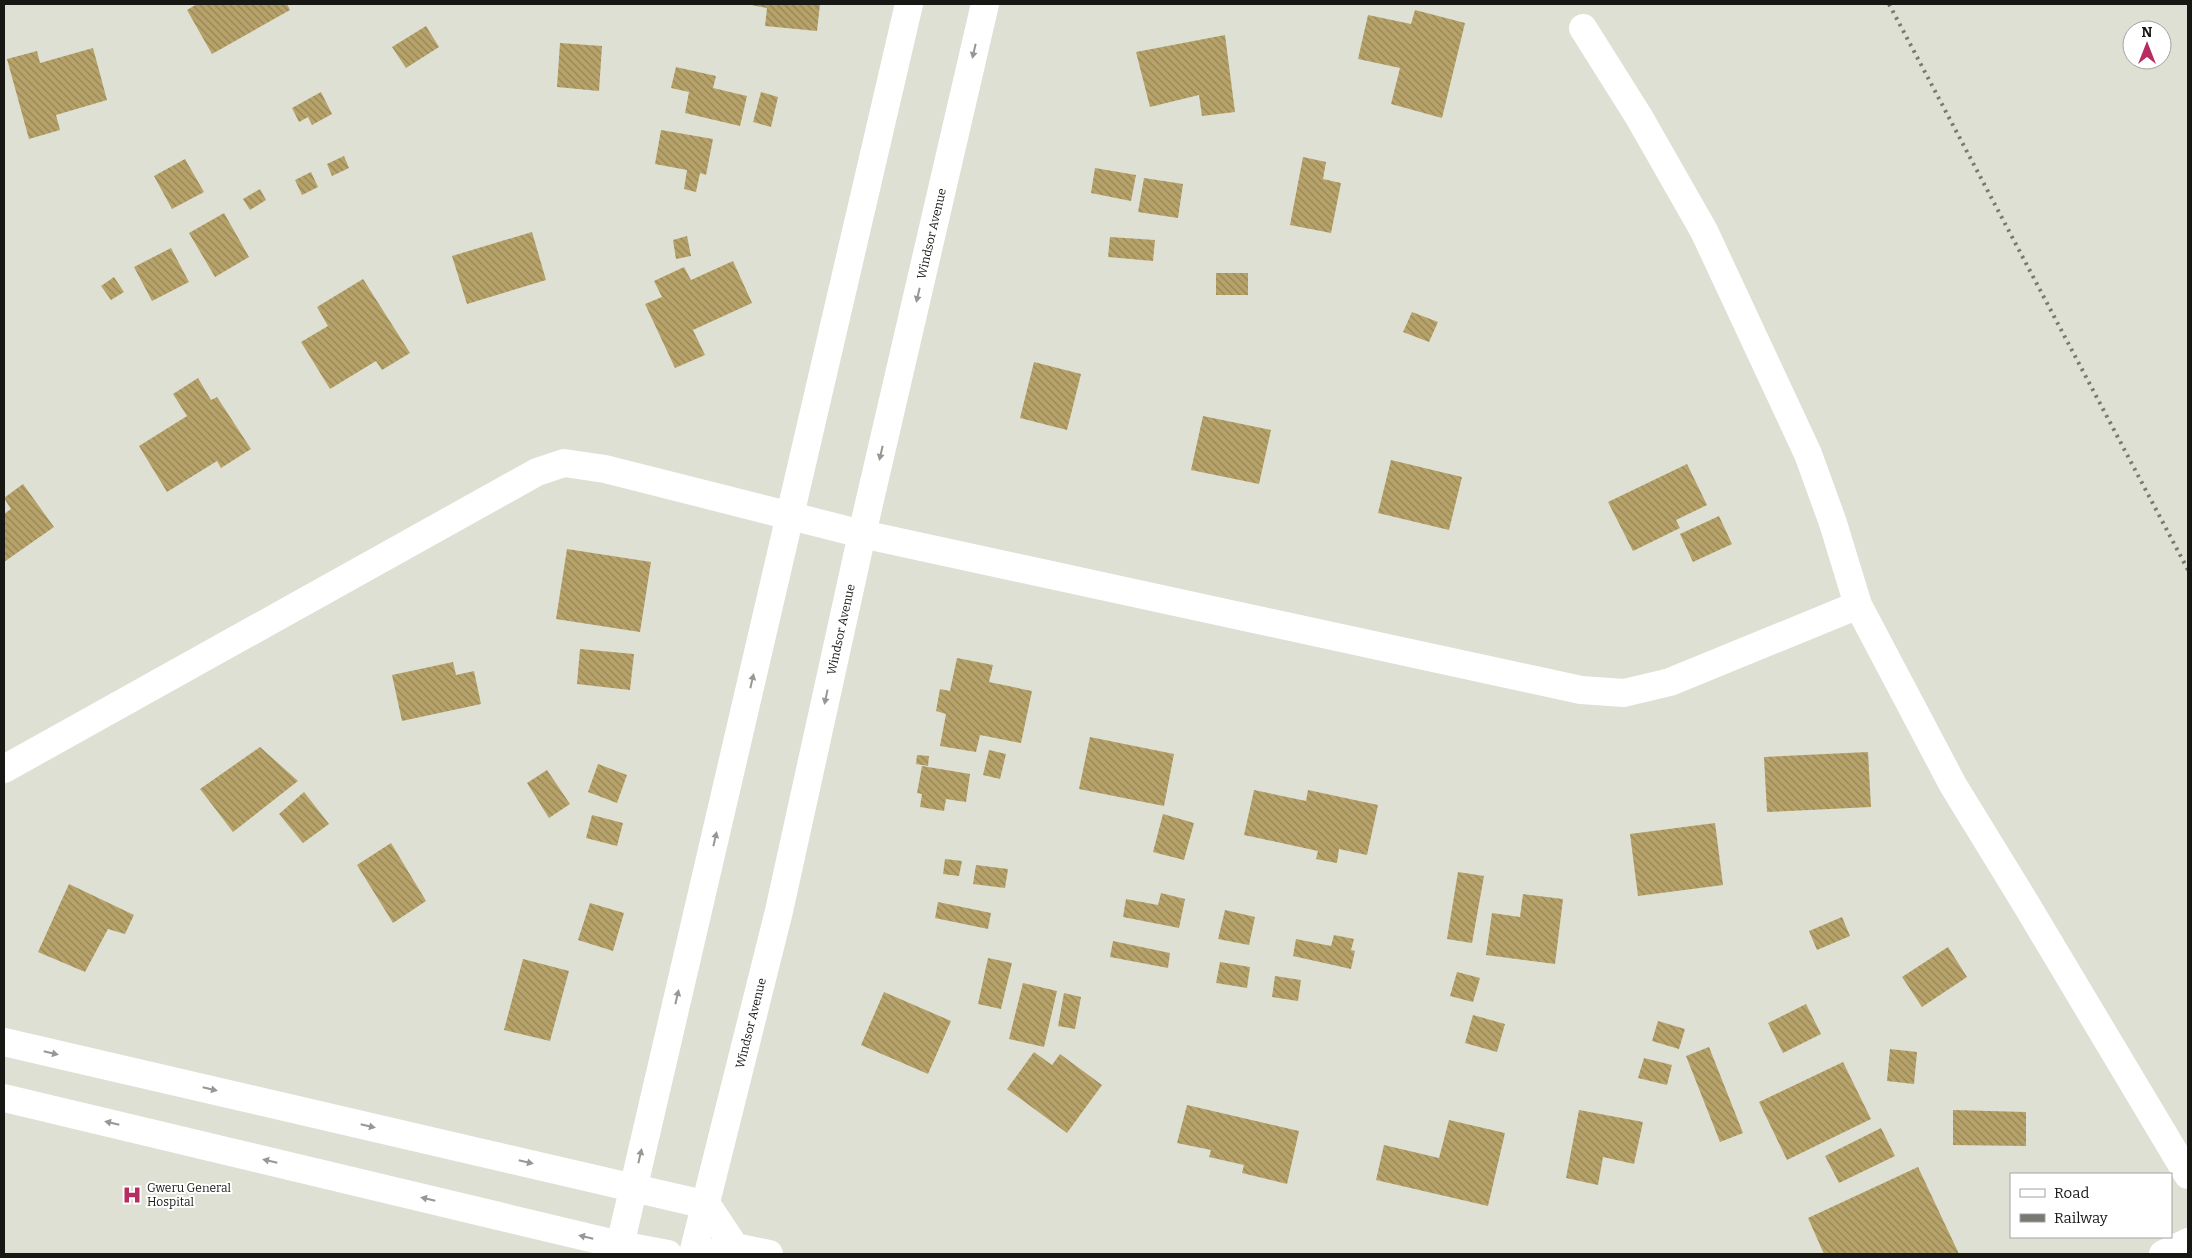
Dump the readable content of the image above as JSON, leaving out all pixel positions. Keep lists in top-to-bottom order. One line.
{"streets":{"street":["Windsor Avenue"]},"places":{"hospital":["Gweru General Hospital"]},"legend":["Road","Railway"],"north":"top"}
